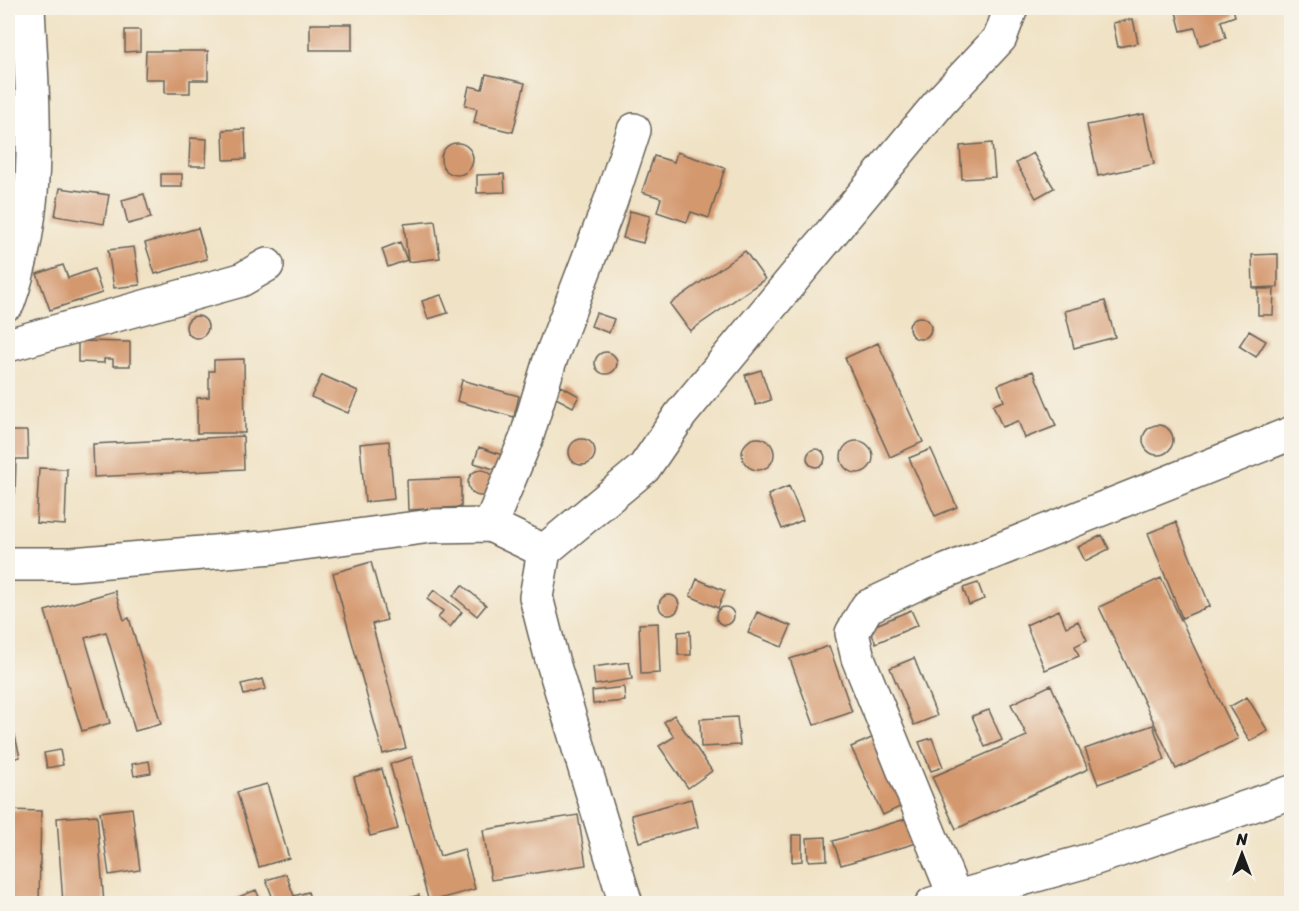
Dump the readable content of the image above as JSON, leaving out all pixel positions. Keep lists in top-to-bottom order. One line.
{"north":"top"}
